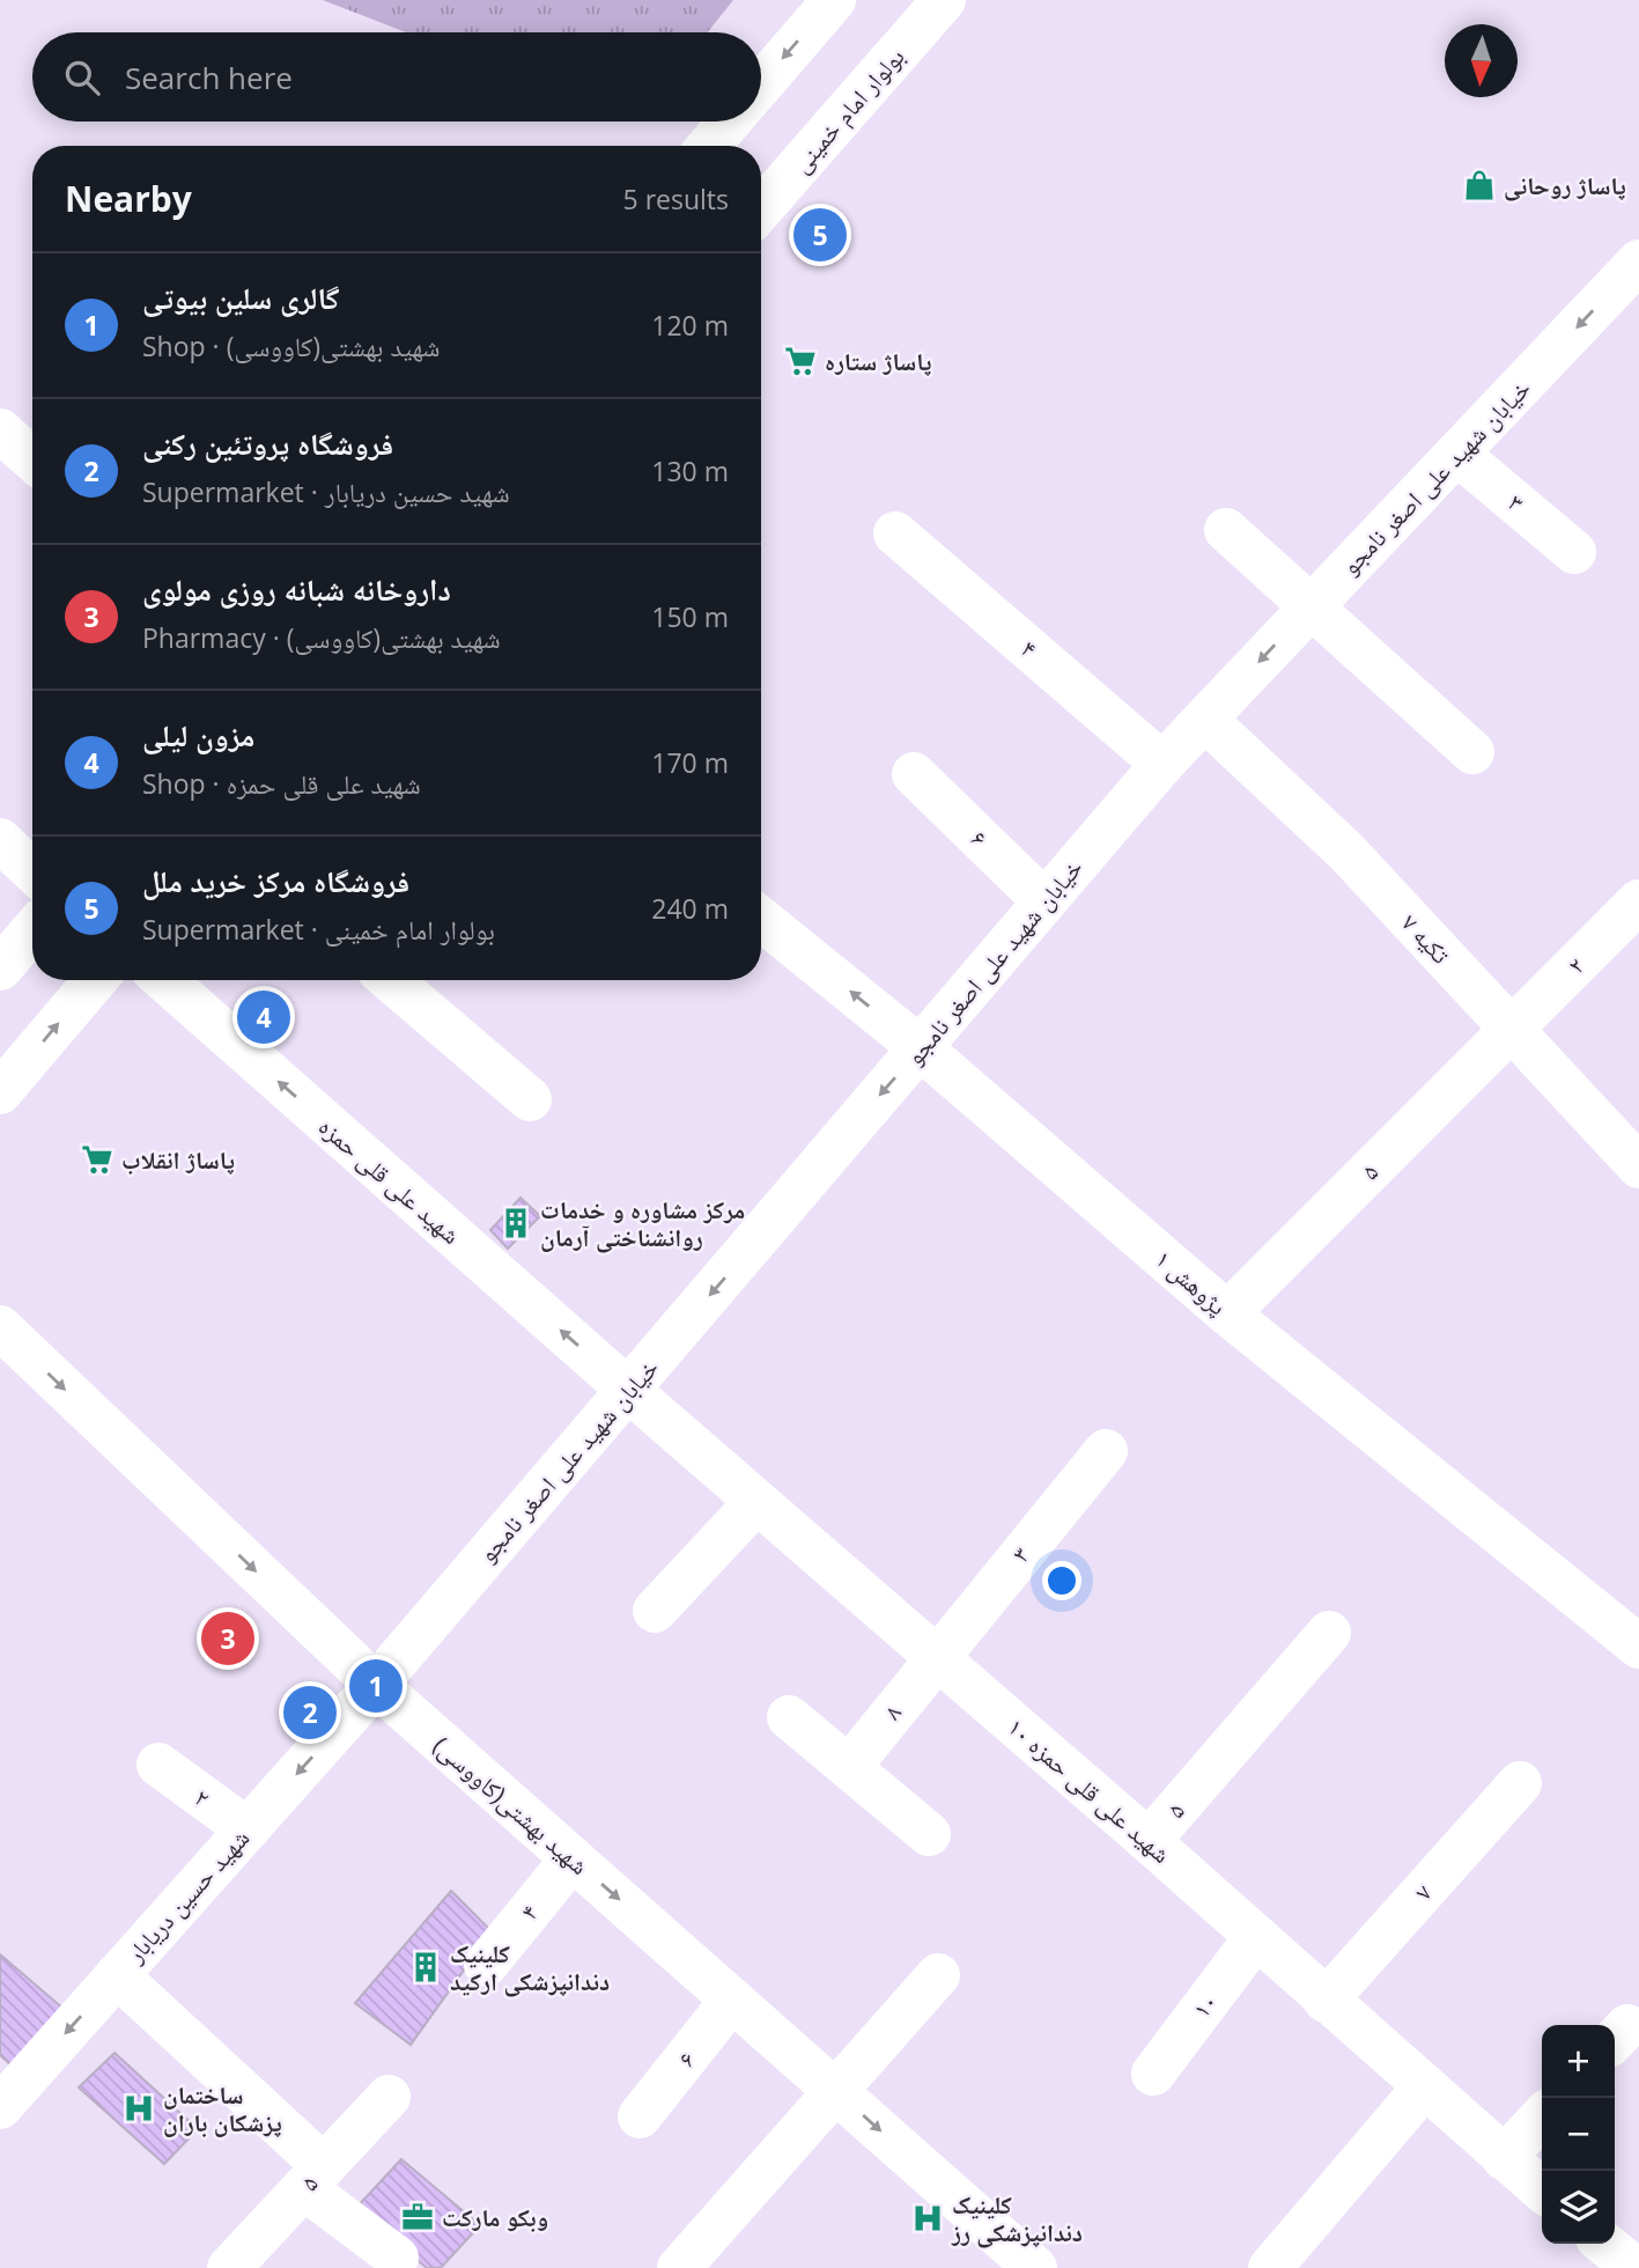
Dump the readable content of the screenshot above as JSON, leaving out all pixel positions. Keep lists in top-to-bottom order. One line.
{"streets":{"street":["بولوار امام خمینی","خیابان شهید علی اصغر نامجو","۳","۴","۶","تکیه ۷","۲","۵","شهید علی قلی حمزه","پژوهش ۱","۸","شهید علی قلی حمزه ۱۰","شهید بهشتی(کاووسی)","۷","شهید حسین دریابار","۱۰"]},"crossings":[["خیابان شهید علی اصغر نامجو","۳"],["خیابان شهید علی اصغر نامجو","۴"],["خیابان شهید علی اصغر نامجو","۶"],["خیابان شهید علی اصغر نامجو","تکیه ۷"],["خیابان شهید علی اصغر نامجو","شهید علی قلی حمزه"],["خیابان شهید علی اصغر نامجو","پژوهش ۱"],["خیابان شهید علی اصغر نامجو","شهید علی قلی حمزه ۱۰"],["خیابان شهید علی اصغر نامجو","شهید بهشتی(کاووسی)"],["خیابان شهید علی اصغر نامجو","شهید حسین دریابار"],["۳","۸"],["۳","شهید علی قلی حمزه ۱۰"],["۴","شهید بهشتی(کاووسی)"],["۶","شهید بهشتی(کاووسی)"],["تکیه ۷","۲"],["تکیه ۷","۵"],["۲","۵"],["۲","شهید حسین دریابار"],["۵","پژوهش ۱"],["۵","شهید علی قلی حمزه ۱۰"],["شهید علی قلی حمزه","شهید علی قلی حمزه ۱۰"],["۸","شهید علی قلی حمزه ۱۰"],["شهید علی قلی حمزه ۱۰","۷"],["شهید علی قلی حمزه ۱۰","۱۰"],["شهید بهشتی(کاووسی)","شهید حسین دریابار"]],"one_way":["خیابان شهید علی اصغر نامجو","شهید علی قلی حمزه","شهید بهشتی(کاووسی)","شهید حسین دریابار"],"places":{"shop":["پاساژ روحانی"],"supermarket":["پاساژ ستاره","پاساژ انقلاب"],"building":["مرکز مشاوره و خدمات روانشناختی آرمان","کلینیک دندانپزشکی ارکید"],"hospital":["ساختمان پزشکان باران","کلینیک دندانپزشکی رز"],"office":["وبکو مارکت"]},"north":"bottom","page":{"search":"Search here","heading":["Nearby","5 results"],"pins":["5","4","3","1","2"],"list":[{"mark":"1","name":"گالری سلین بیوتی","note":"Shop · شهید بهشتی(کاووسی)","value":"120 m"},{"mark":"2","name":"فروشگاه پروتئین رکنی","note":"Supermarket · شهید حسین دریابار","value":"130 m"},{"mark":"3","name":"داروخانه شبانه روزی مولوی","note":"Pharmacy · شهید بهشتی(کاووسی)","value":"150 m"},{"mark":"4","name":"مزون لیلی","note":"Shop · شهید علی قلی حمزه","value":"170 m"},{"mark":"5","name":"فروشگاه مرکز خرید ملل","note":"Supermarket · بولوار امام خمینی","value":"240 m"}],"map_buttons":["+","−"]}}
